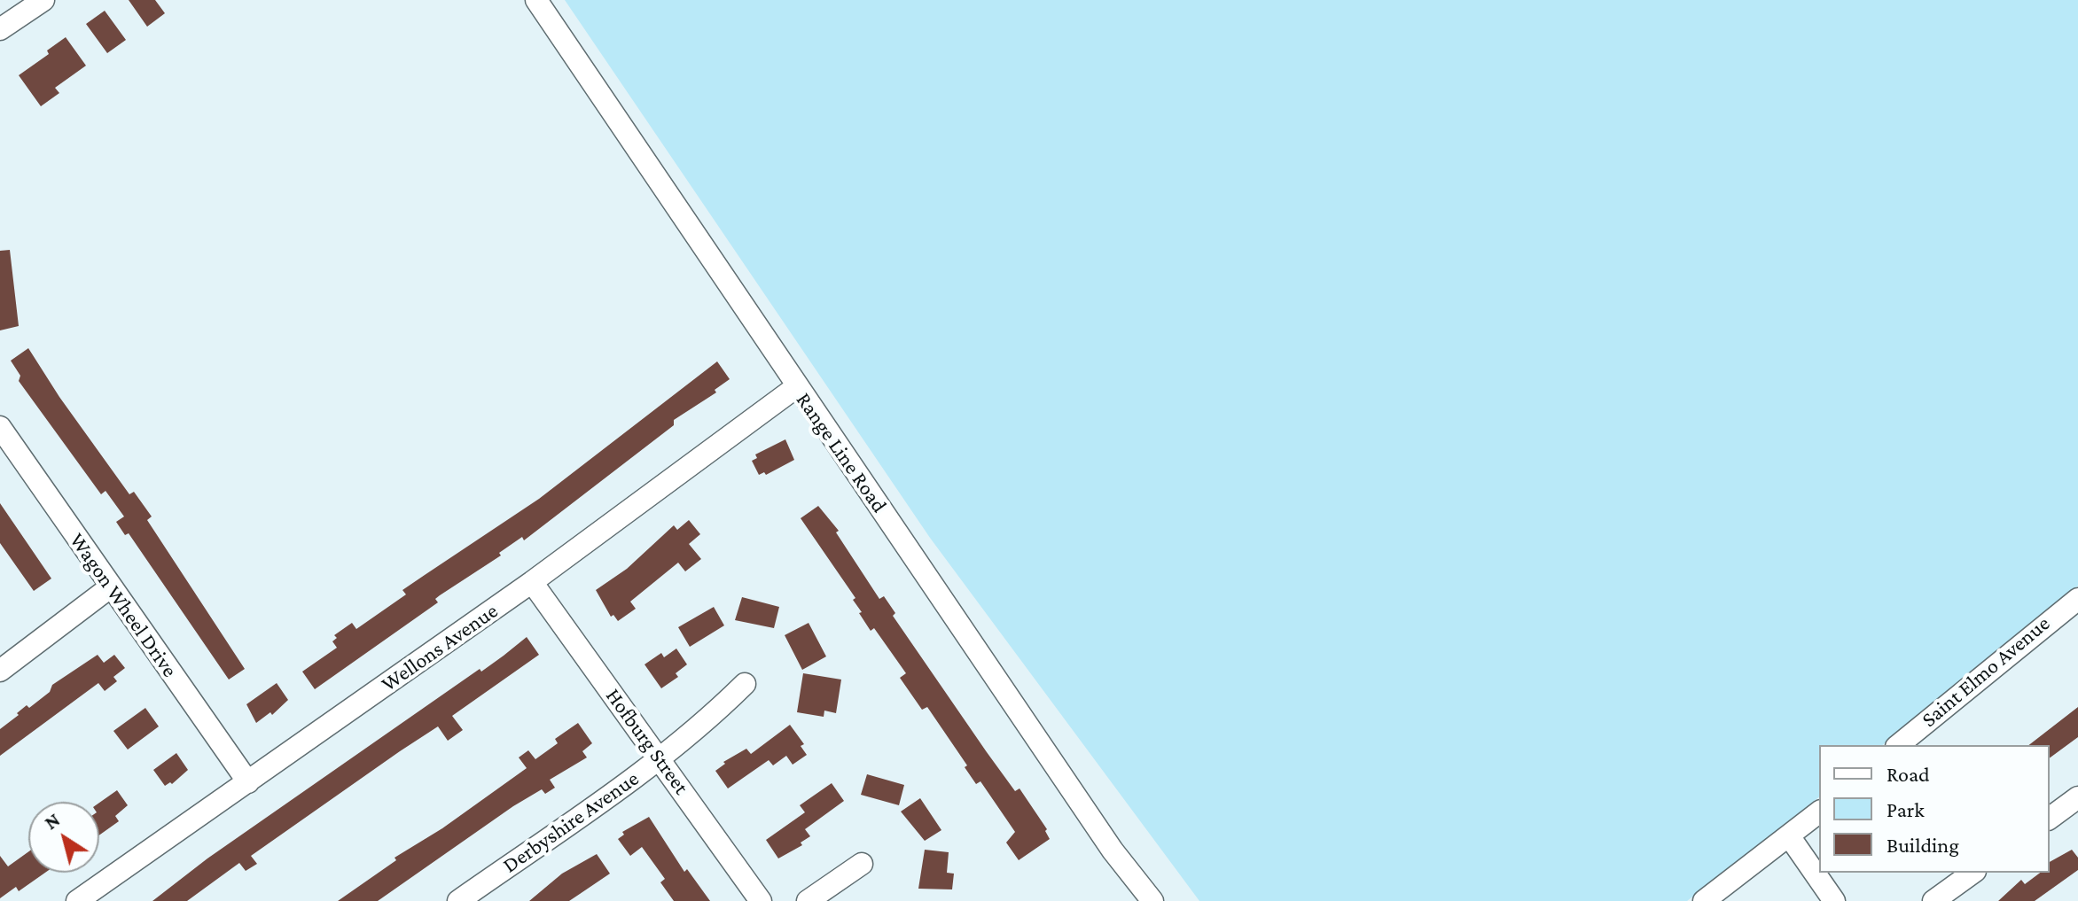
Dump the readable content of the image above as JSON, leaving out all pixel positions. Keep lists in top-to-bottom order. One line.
{"streets":{"street":["Range Line Road","Wagon Wheel Drive","Wellons Avenue","Saint Elmo Avenue","Hofburg Street","Derbyshire Avenue"]},"crossings":[["Range Line Road","Wellons Avenue"],["Wagon Wheel Drive","Wellons Avenue"],["Wellons Avenue","Hofburg Street"],["Hofburg Street","Derbyshire Avenue"]],"legend":["Road","Park","Building"],"north":"top left"}
